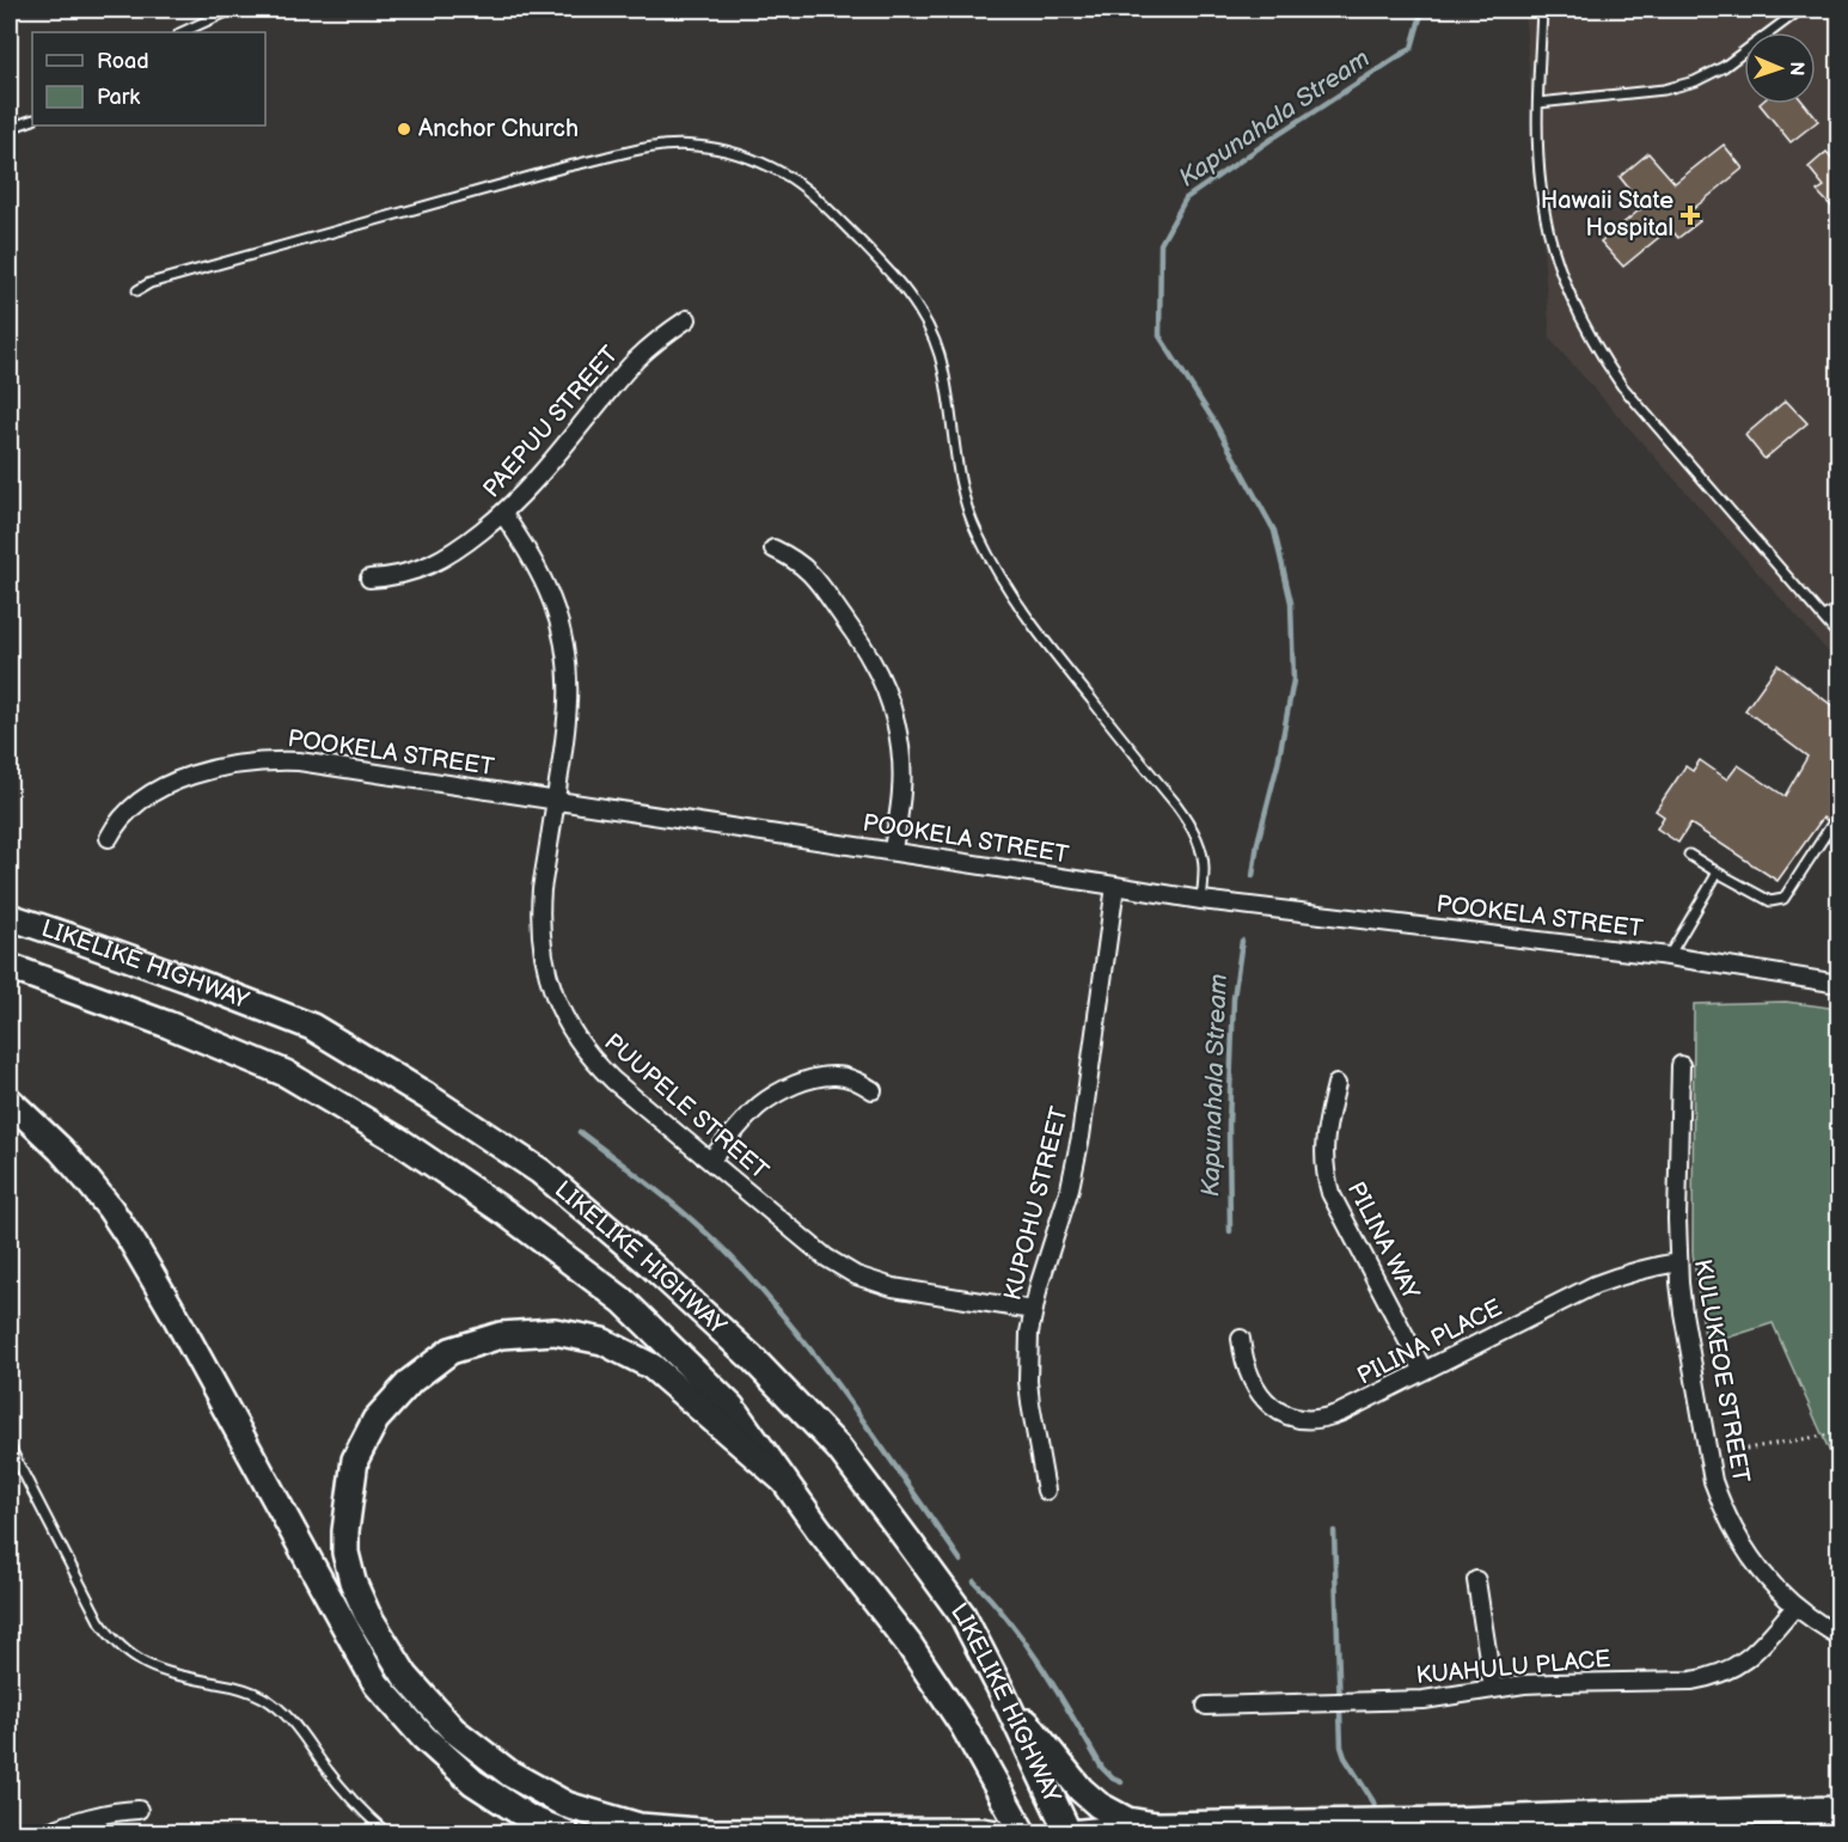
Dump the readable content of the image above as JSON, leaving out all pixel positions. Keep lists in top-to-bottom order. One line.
{"streets":{"main road":["LIKELIKE HIGHWAY"],"street":["PAEPUU STREET","POOKELA STREET","PUUPELE STREET","KUPOHU STREET","PILINA WAY","PILINA PLACE","KULUKEOE STREET","KUAHULU PLACE"]},"crossings":[["PAEPUU STREET","PUUPELE STREET"],["POOKELA STREET","PUUPELE STREET"],["POOKELA STREET","KUPOHU STREET"],["PUUPELE STREET","KUPOHU STREET"],["PILINA WAY","PILINA PLACE"],["PILINA PLACE","KULUKEOE STREET"],["KULUKEOE STREET","KUAHULU PLACE"]],"water":["Kapunahala Stream"],"places":{"other":["Anchor Church"],"health":["Hawaii State Hospital"]},"legend":["Road","Park"],"north":"right"}
